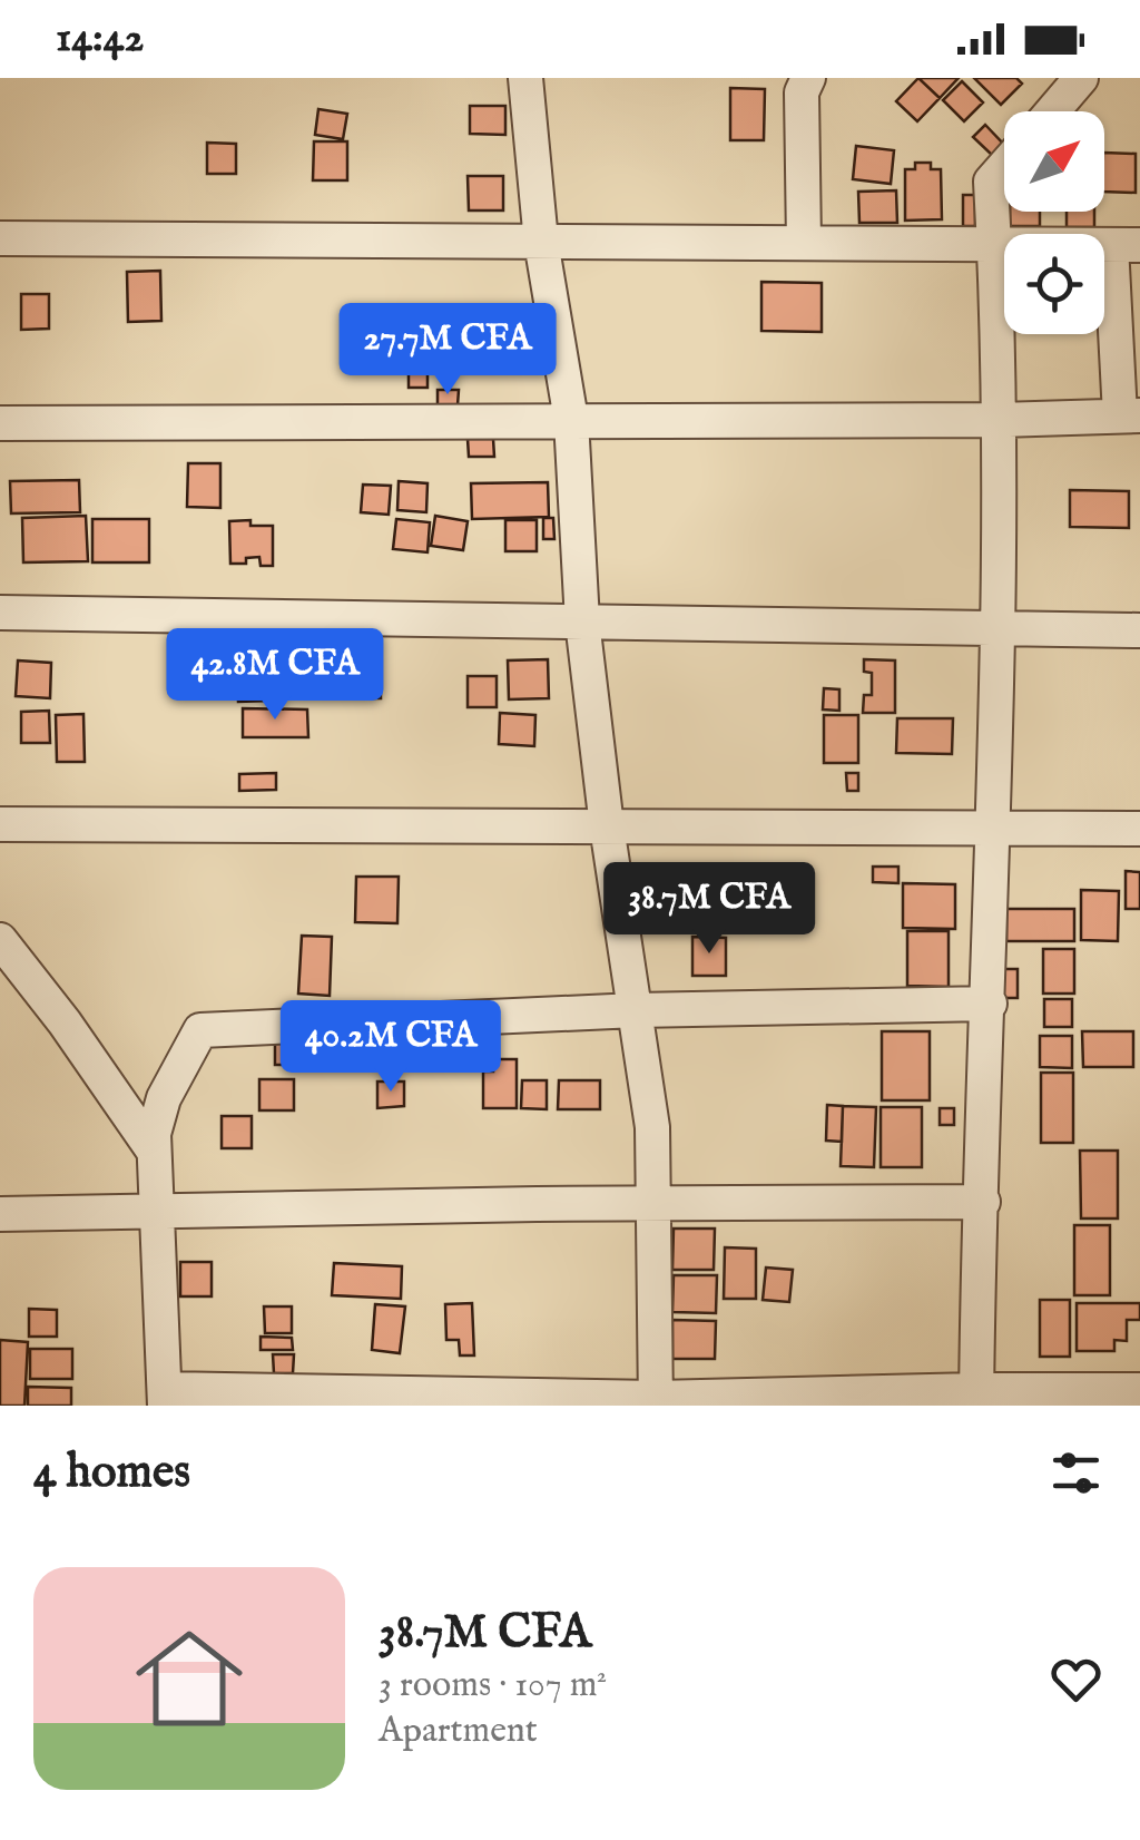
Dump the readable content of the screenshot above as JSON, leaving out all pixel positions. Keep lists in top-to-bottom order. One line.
{"north":"top right","page":{"status":"14:42","price":["27.7M CFA","42.8M CFA","38.7M CFA","40.2M CFA"],"heading":"4 homes","list":[{"name":"38.7M CFA","note":"3 rooms · 107 m² · Apartment"}]}}
